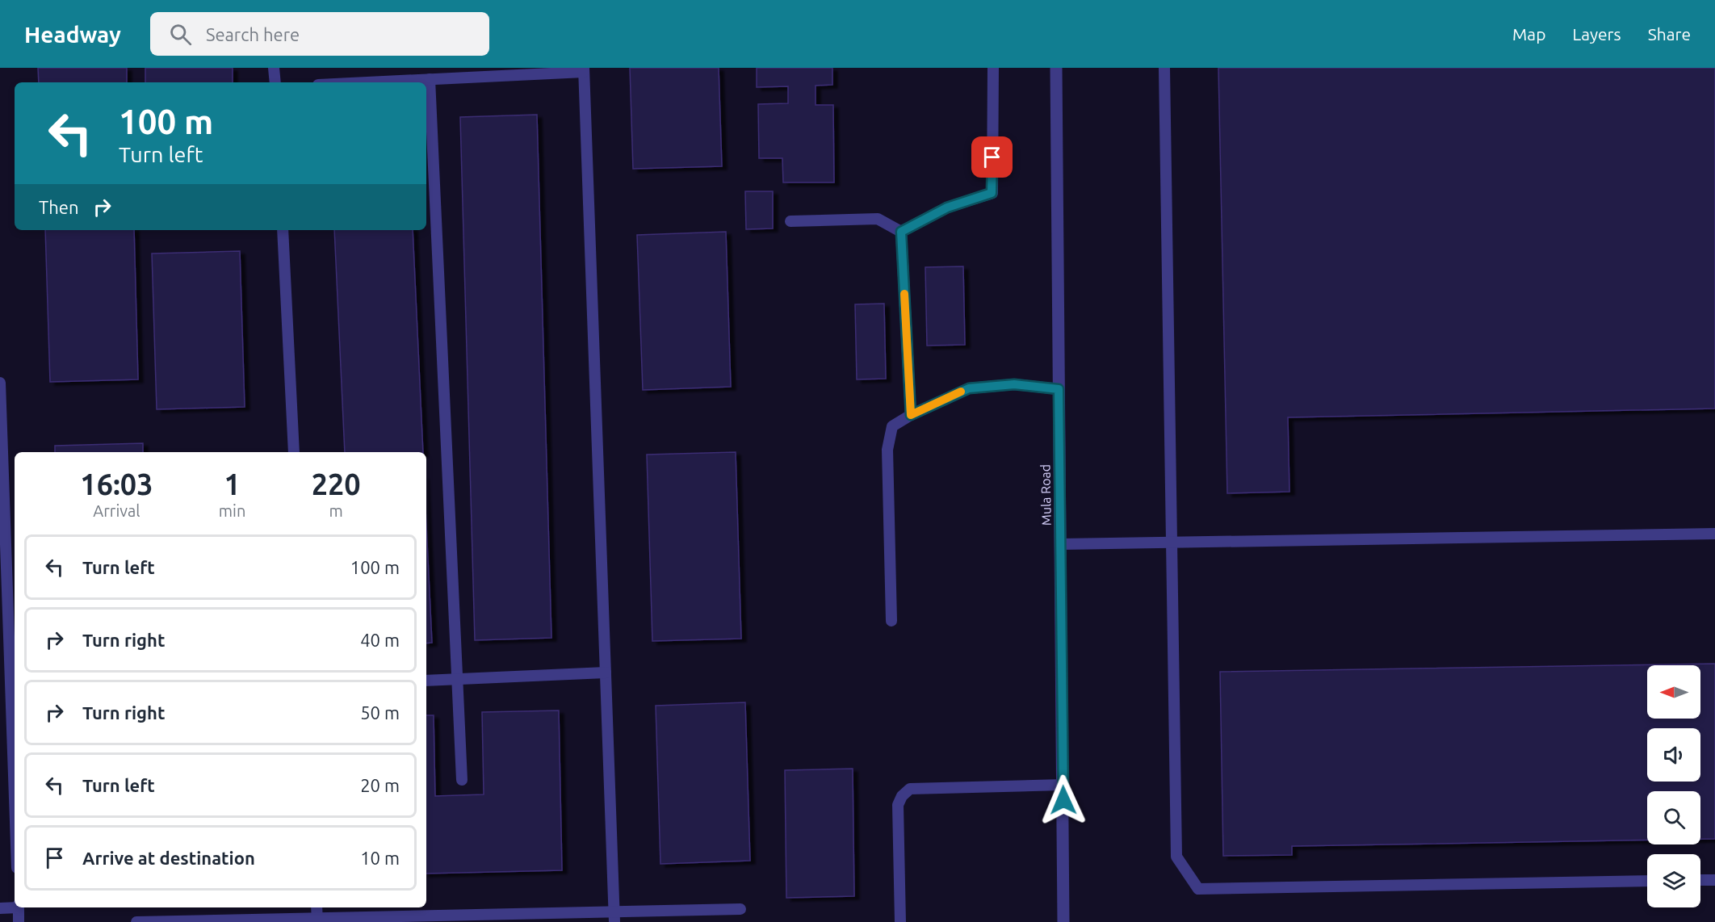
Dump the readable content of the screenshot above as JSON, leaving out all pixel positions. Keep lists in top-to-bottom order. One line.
{"streets":{"street":["Mula Road"]},"north":"left","page":{"header":"Headway","search":"Search here","nav":["Map","Layers","Share"],"turn":["100 m","Turn left"],"then":"Then","eta":["16:03","Arrival","1","min","220","m"],"list":[{"name":"Turn left","value":"100 m"},{"name":"Turn right","value":"40 m"},{"name":"Turn right","value":"50 m"},{"name":"Turn left","value":"20 m"},{"name":"Arrive at destination","value":"10 m"}]}}
